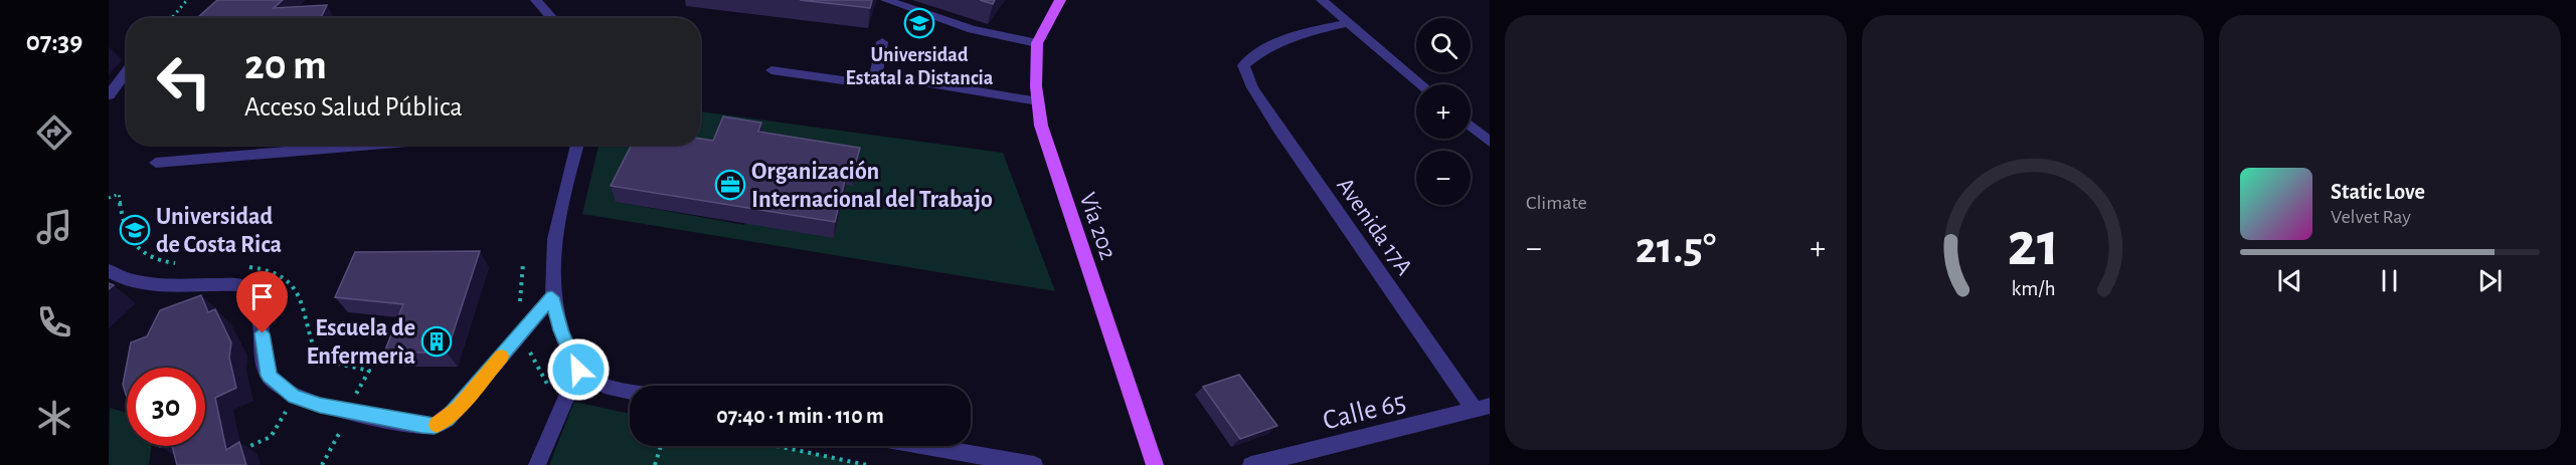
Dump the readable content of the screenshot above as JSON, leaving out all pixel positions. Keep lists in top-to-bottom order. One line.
{"streets":{"main road":["Vía 202"],"street":["Avenida 17A","Calle 65"]},"crossings":[["Avenida 17A","Calle 65"]],"places":{"school or university":["Universidad Estatal a Distancia","Universidad de Costa Rica"],"office":["Organización Internacional del Trabajo"],"building":["Escuela de Enfermerìa"]},"page":{"tabs":"07:39","tile":"Climate","map_buttons":["+","−"],"turn":["20 m","Acceso Salud Pública"],"song":["Static Love","Velvet Ray"],"heat":["−","21.5°","+"],"limit":"30","trip":"07:40 · 1 min · 110 m","gauge":["21","km/h"]}}
